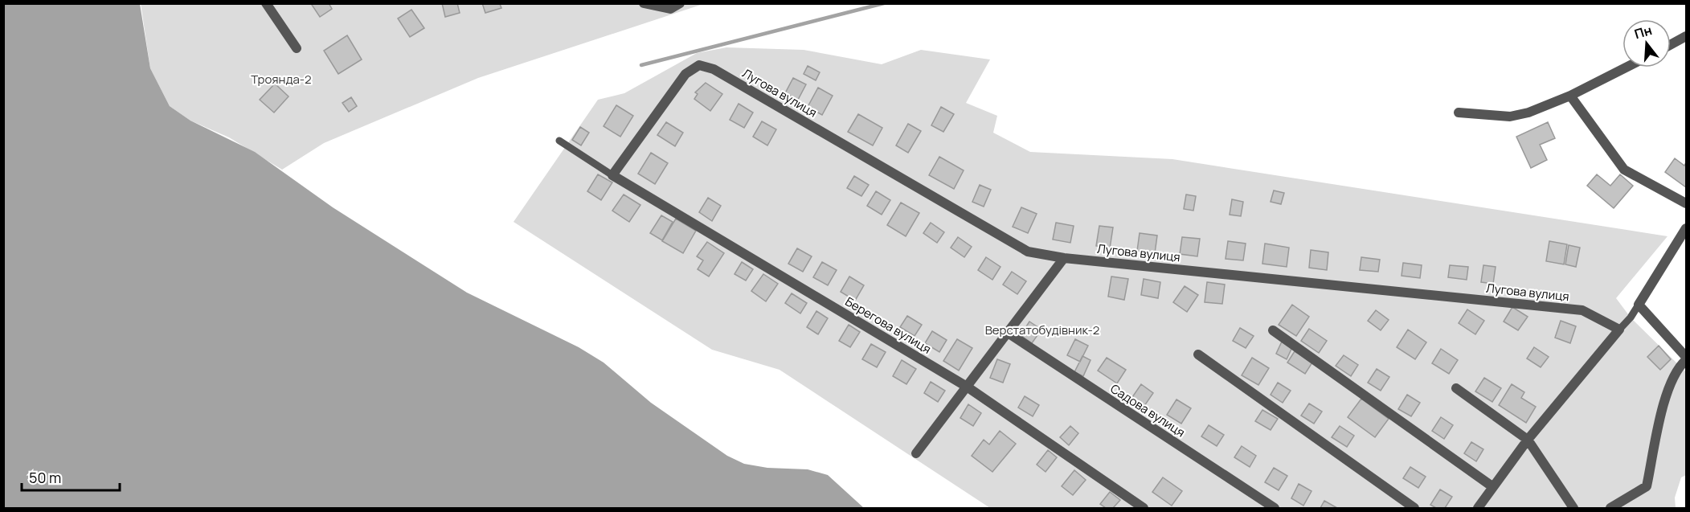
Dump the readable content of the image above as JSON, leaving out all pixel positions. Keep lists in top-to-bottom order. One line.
{"streets":{"street":["Лугова вулиця","Берегова вулиця","Садова вулиця"]},"crossings":[["Лугова вулиця","Берегова вулиця"]],"parks":["Троянда-2","Верстатобудівник-2"],"scale_bar":"50 m","north":"top"}
